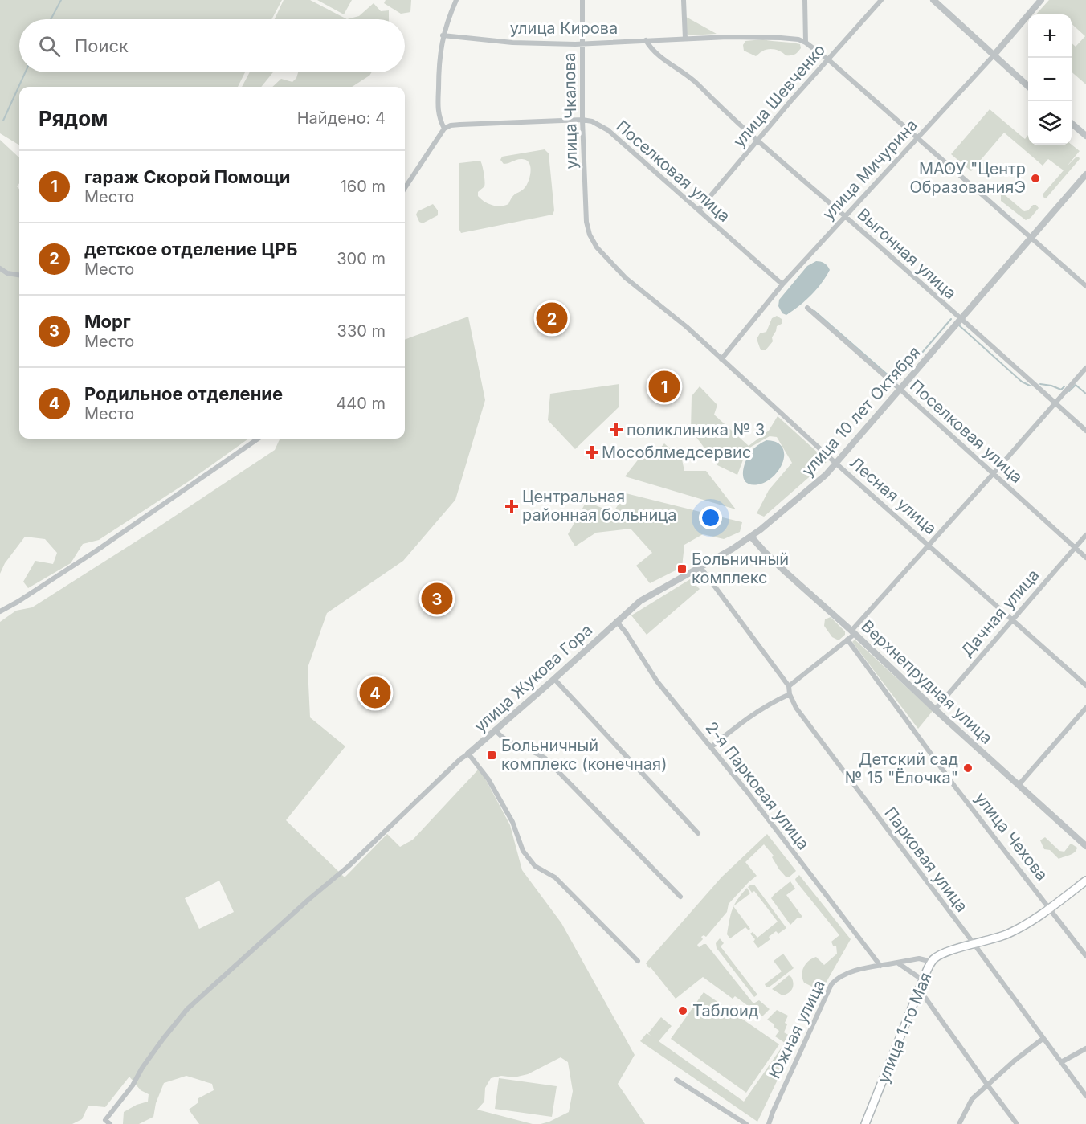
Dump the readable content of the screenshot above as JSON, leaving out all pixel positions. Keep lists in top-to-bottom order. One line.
{"streets":{"main road":["улица 1-го Мая"],"street":["улица Кирова","улица Шевченко","улица Чкалова","улица Мичурина","Поселковая улица","Выгонная улица","улица 10 лет Октября","Лесная улица","Дачная улица","улица Жукова Гора","Верхнепрудная улица","2-я Парковая улица","улица Чехова","Парковая улица","Южная улица"]},"crossings":[["улица Кирова","улица Чкалова"],["улица Кирова","Выгонная улица"],["улица Шевченко","Поселковая улица"],["улица Шевченко","Выгонная улица"],["улица Чкалова","Поселковая улица"],["улица Чкалова","Лесная улица"],["улица Мичурина","Поселковая улица"],["улица Мичурина","Выгонная улица"],["улица Мичурина","Лесная улица"],["Поселковая улица","улица 10 лет Октября"],["Поселковая улица","Дачная улица"],["Выгонная улица","улица 10 лет Октября"],["улица 10 лет Октября","Лесная улица"],["улица 10 лет Октября","улица Жукова Гора"],["улица 10 лет Октября","Верхнепрудная улица"],["улица 10 лет Октября","2-я Парковая улица"],["Лесная улица","Дачная улица"],["Дачная улица","Верхнепрудная улица"],["улица Жукова Гора","2-я Парковая улица"],["2-я Парковая улица","Южная улица"],["улица Чехова","улица 1-го Мая"],["Парковая улица","улица 1-го Мая"],["улица 1-го Мая","Южная улица"]],"places":{"other":["МАОУ \"Центр ОбразованияЭ","Детский сад № 15 \"Ёлочка\"","Таблоид"],"health":["поликлиника № 3","Мособлмедсервис","Центральная районная больница"],"transit":["Больничный комплекс","Больничный комплекс (конечная)"]},"page":{"map_buttons":["+","−"],"search":"Поиск","heading":["Рядом","Найдено: 4"],"list":[{"mark":"1","name":"гараж Скорой Помощи","note":"Место","value":"160 m"},{"mark":"2","name":"детское отделение ЦРБ","note":"Место","value":"300 m"},{"mark":"3","name":"Морг","note":"Место","value":"330 m"},{"mark":"4","name":"Родильное отделение","note":"Место","value":"440 m"}],"pins":["2","1","3","4"]}}
